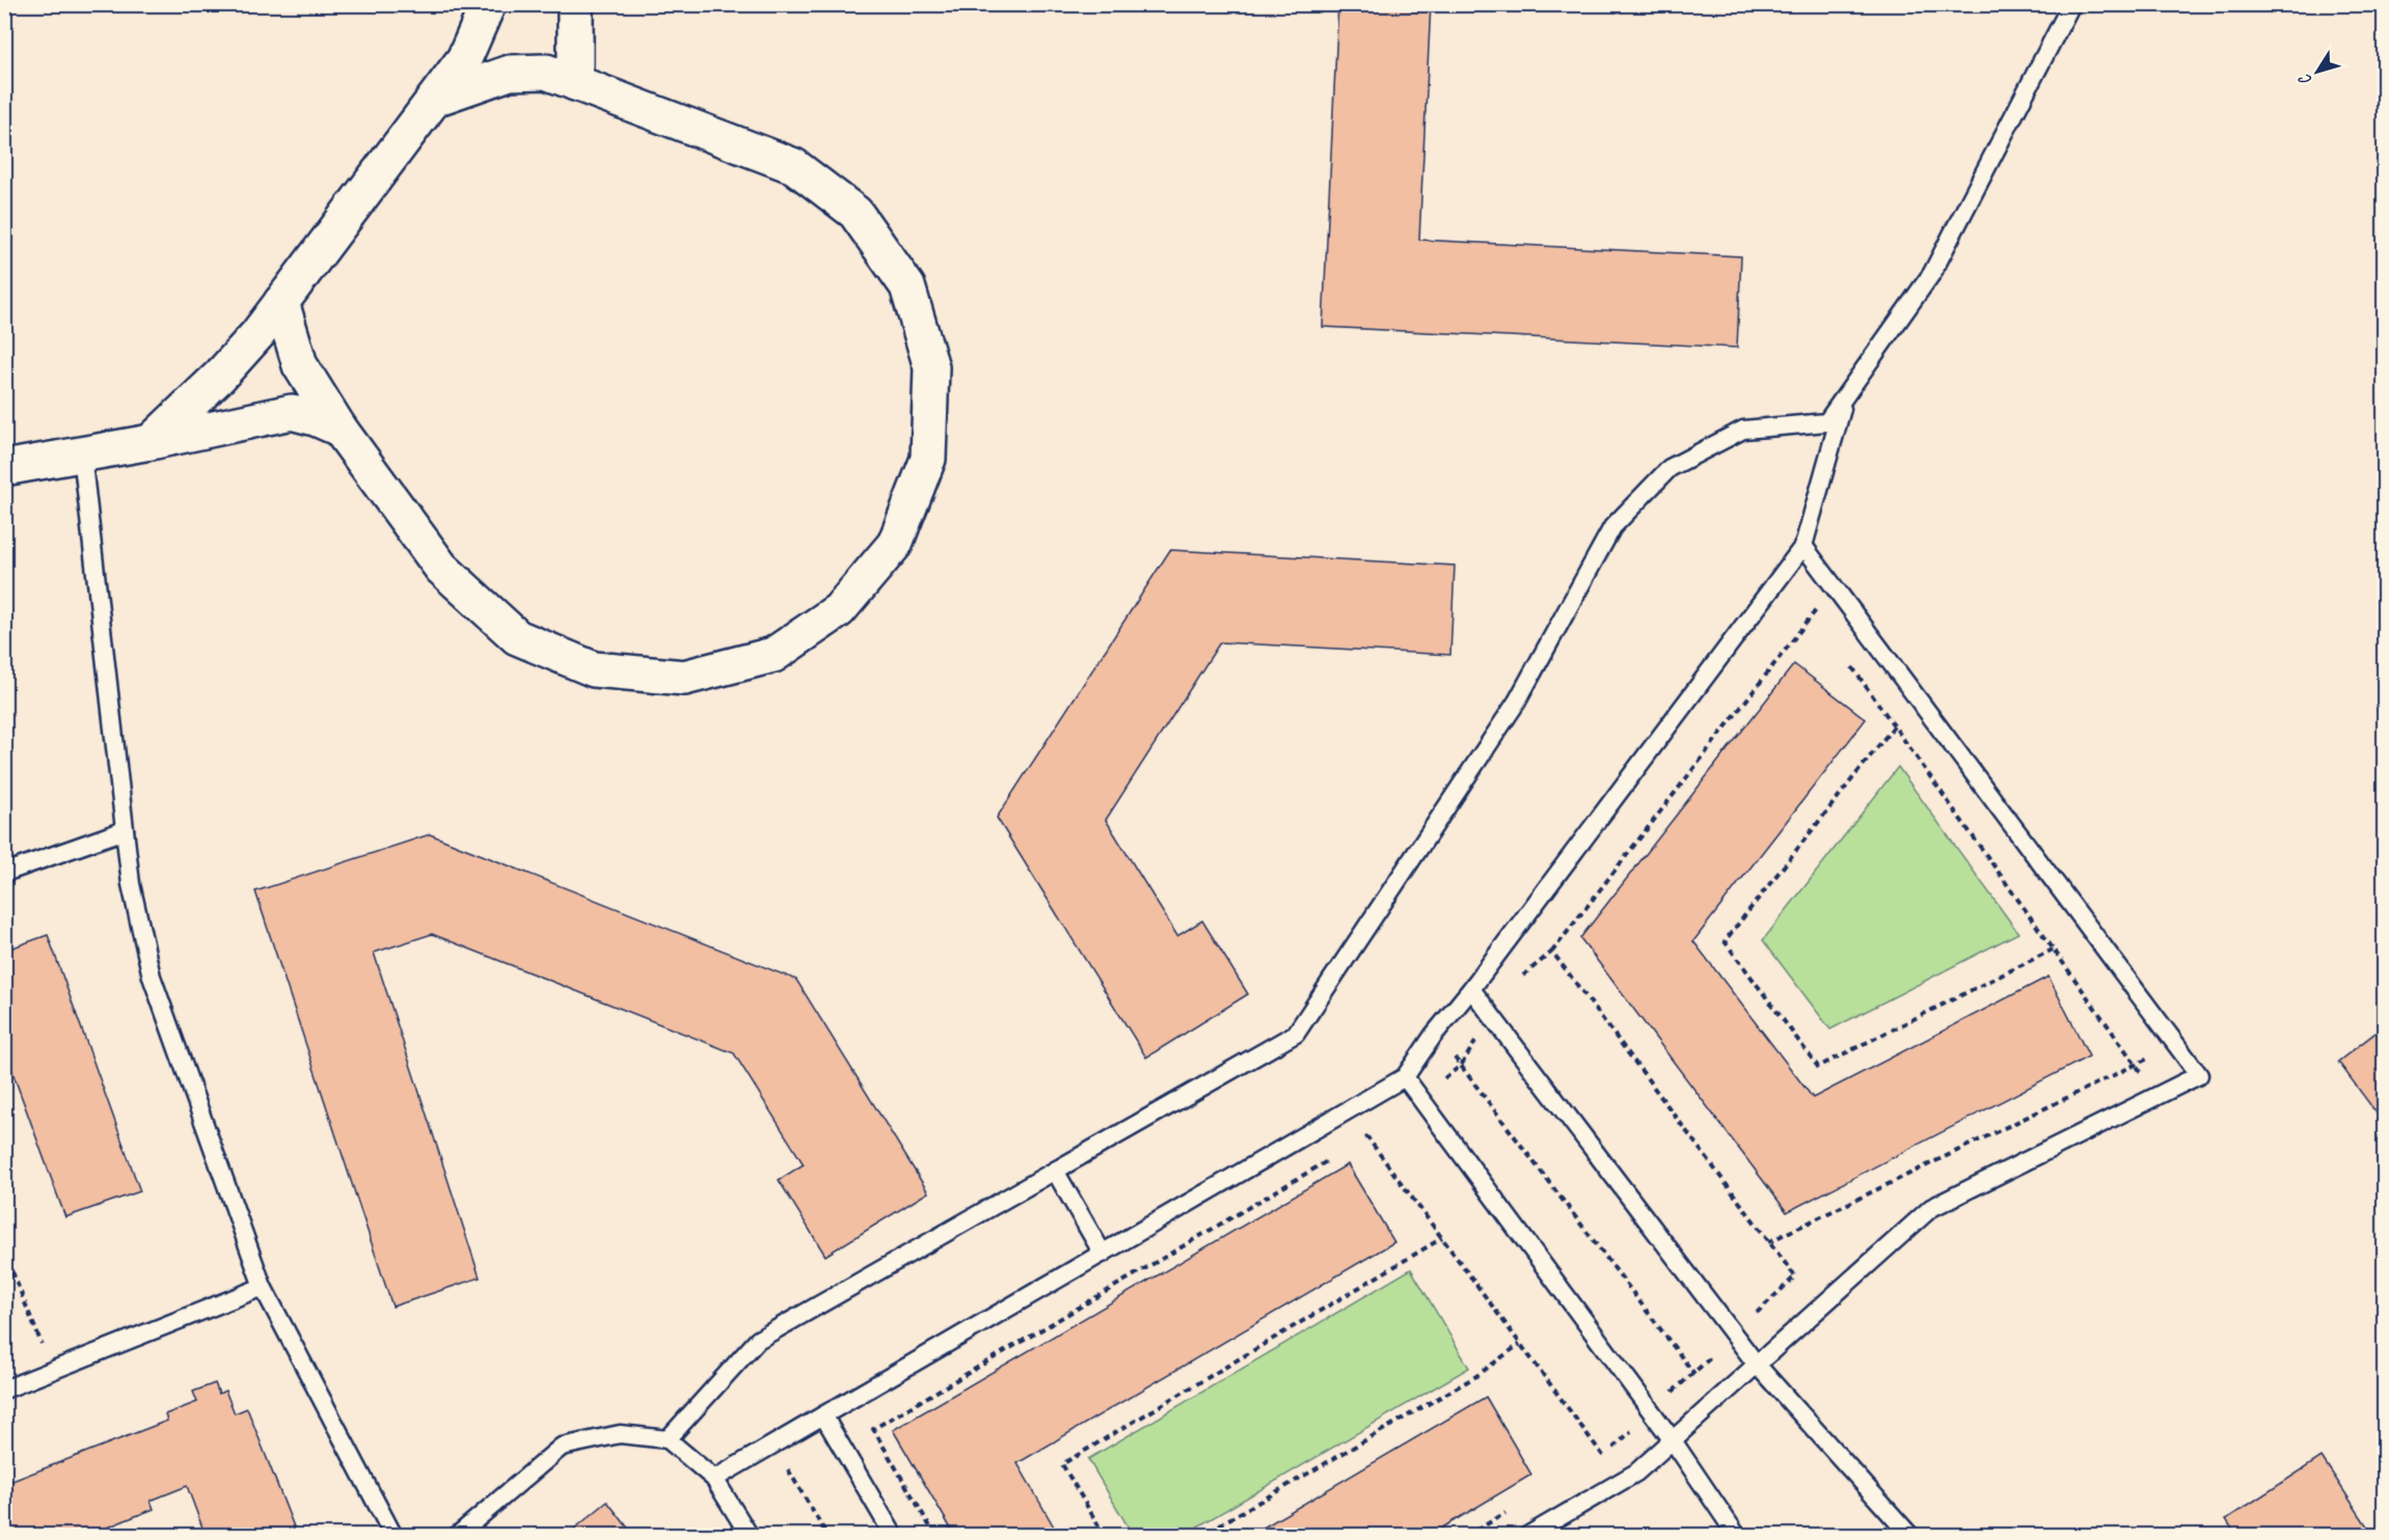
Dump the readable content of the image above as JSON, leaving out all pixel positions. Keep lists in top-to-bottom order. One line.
{"north":"bottom left"}
